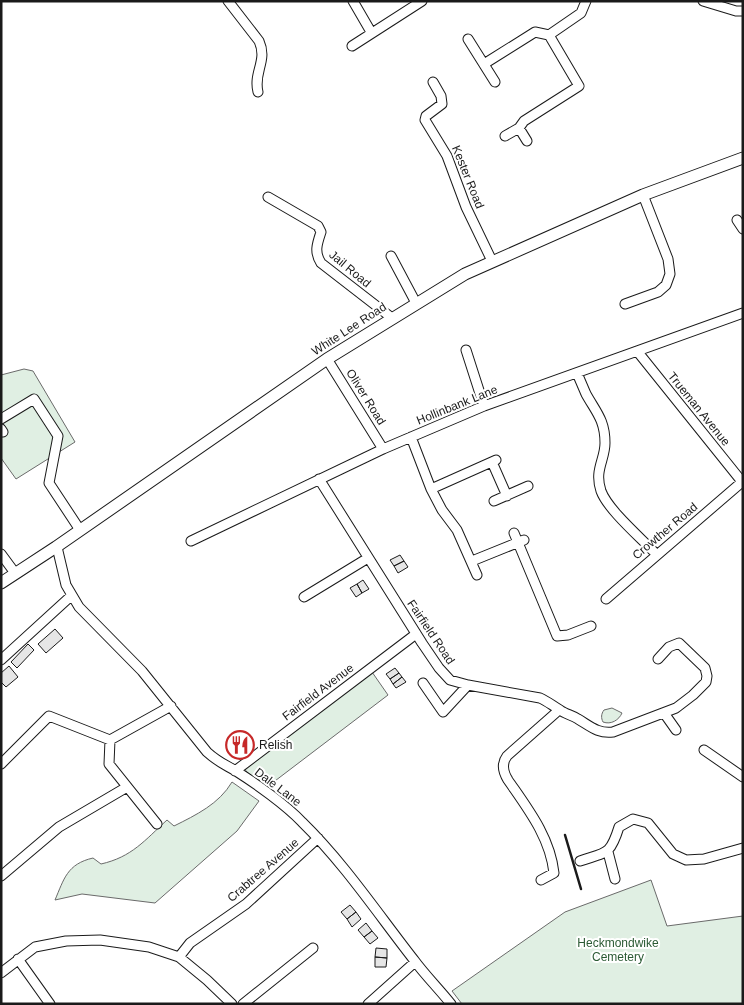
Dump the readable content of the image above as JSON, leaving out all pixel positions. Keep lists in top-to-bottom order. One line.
{"streets":{"main road":["White Lee Road"],"street":["Kester Road","Jail Road","Oliver Road","Hollinbank Lane","Trueman Avenue","Crowther Road","Fairfield Road","Fairfield Avenue","Dale Lane","Crabtree Avenue"]},"crossings":[["Kester Road","White Lee Road"],["Jail Road","White Lee Road"],["White Lee Road","Oliver Road"],["White Lee Road","Dale Lane"],["Oliver Road","Hollinbank Lane"],["Hollinbank Lane","Trueman Avenue"],["Hollinbank Lane","Fairfield Road"],["Trueman Avenue","Crowther Road"],["Fairfield Road","Fairfield Avenue"],["Fairfield Avenue","Dale Lane"],["Dale Lane","Crabtree Avenue"]],"parks":["Heckmondwike Cemetery"],"places":{"restaurant":["Relish"]}}
